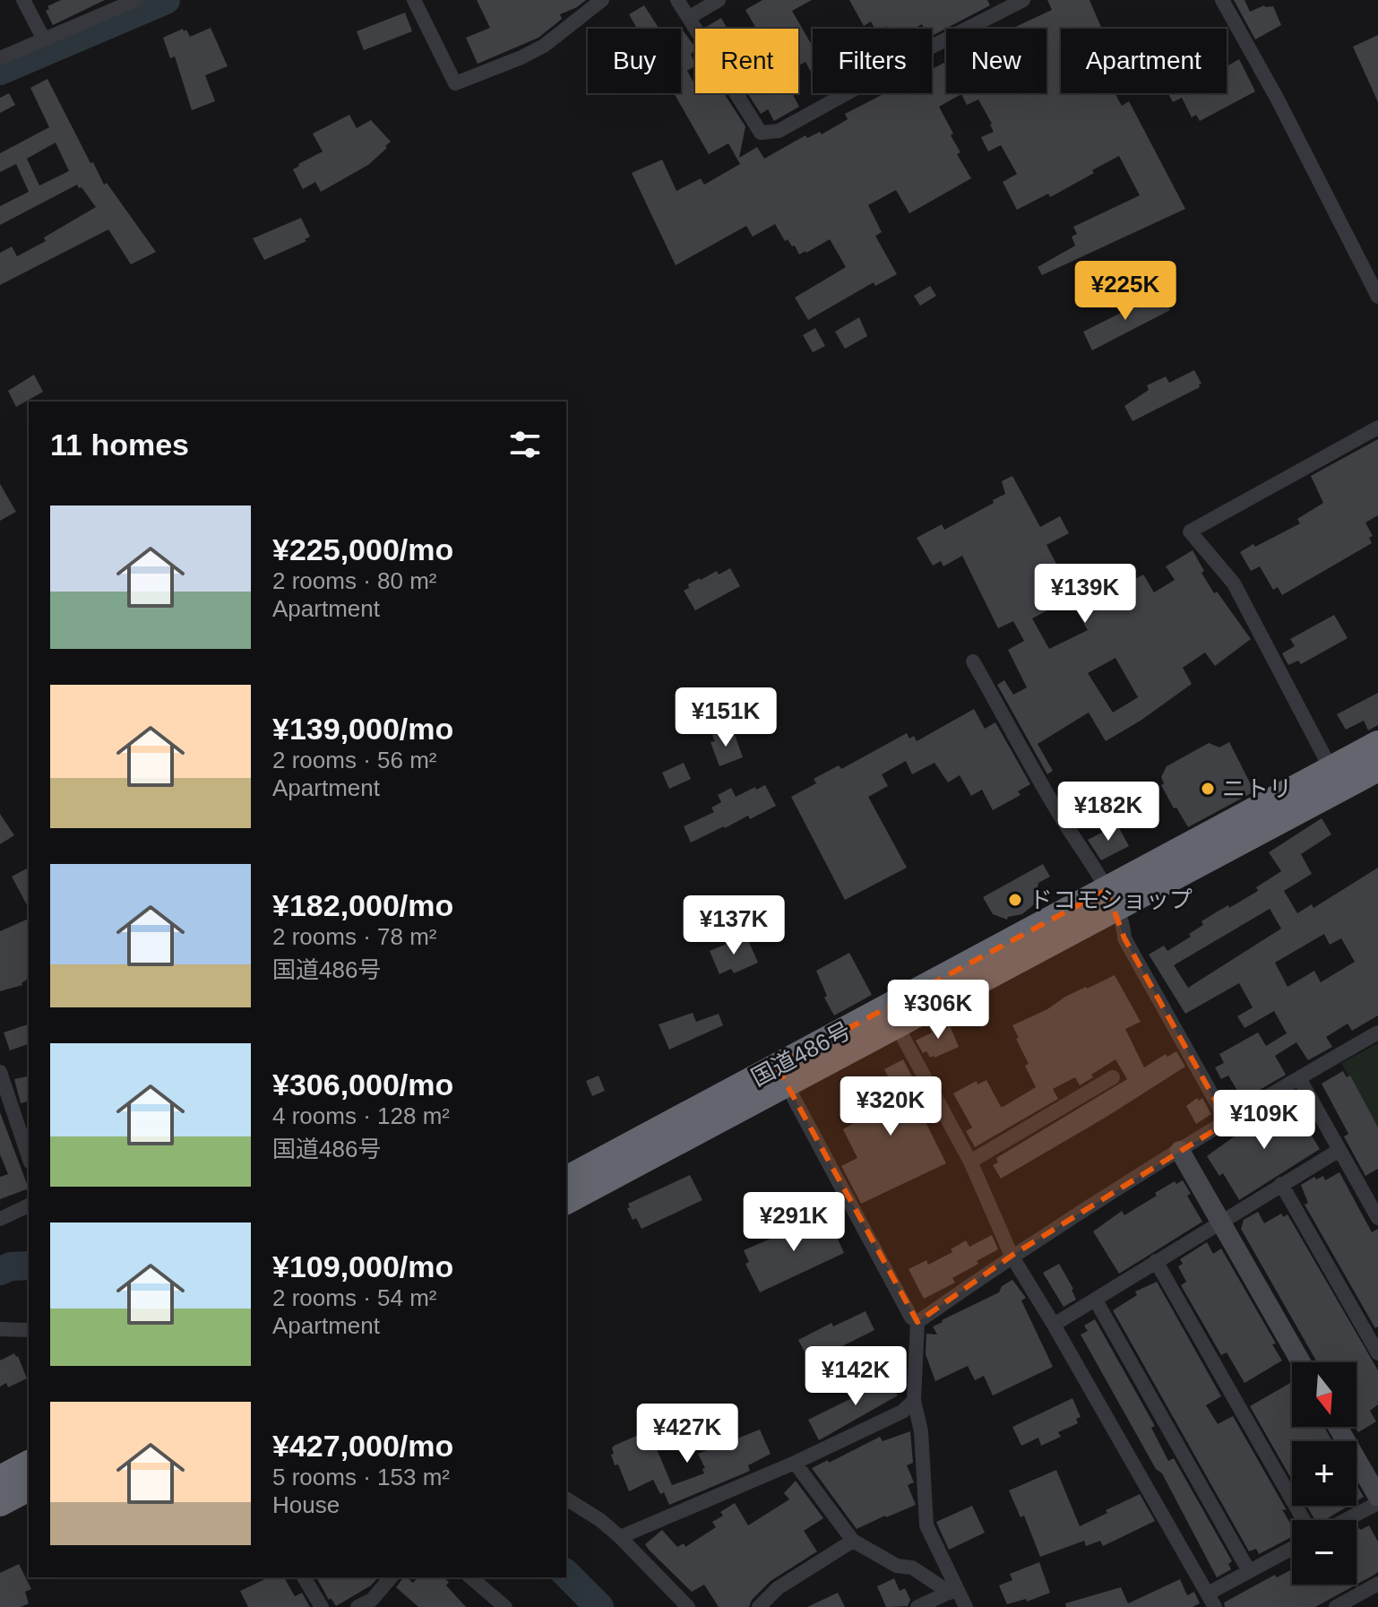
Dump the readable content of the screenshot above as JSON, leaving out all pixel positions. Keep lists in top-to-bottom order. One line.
{"streets":{"highway":["国道486号"]},"places":["ニトリ","ドコモショップ"],"north":"bottom","page":{"chip":["Buy","Rent","Filters","New","Apartment"],"price":["¥225K","¥139K","¥151K","¥182K","¥137K","¥306K","¥320K","¥109K","¥291K","¥142K","¥427K"],"heading":"11 homes","list":[{"name":"¥225,000/mo","note":"2 rooms · 80 m² · Apartment"},{"name":"¥139,000/mo","note":"2 rooms · 56 m² · Apartment"},{"name":"¥182,000/mo","note":"2 rooms · 78 m² · 国道486号"},{"name":"¥306,000/mo","note":"4 rooms · 128 m² · 国道486号"},{"name":"¥109,000/mo","note":"2 rooms · 54 m² · Apartment"},{"name":"¥427,000/mo","note":"5 rooms · 153 m² · House"}],"map_buttons":["+","−"]}}
